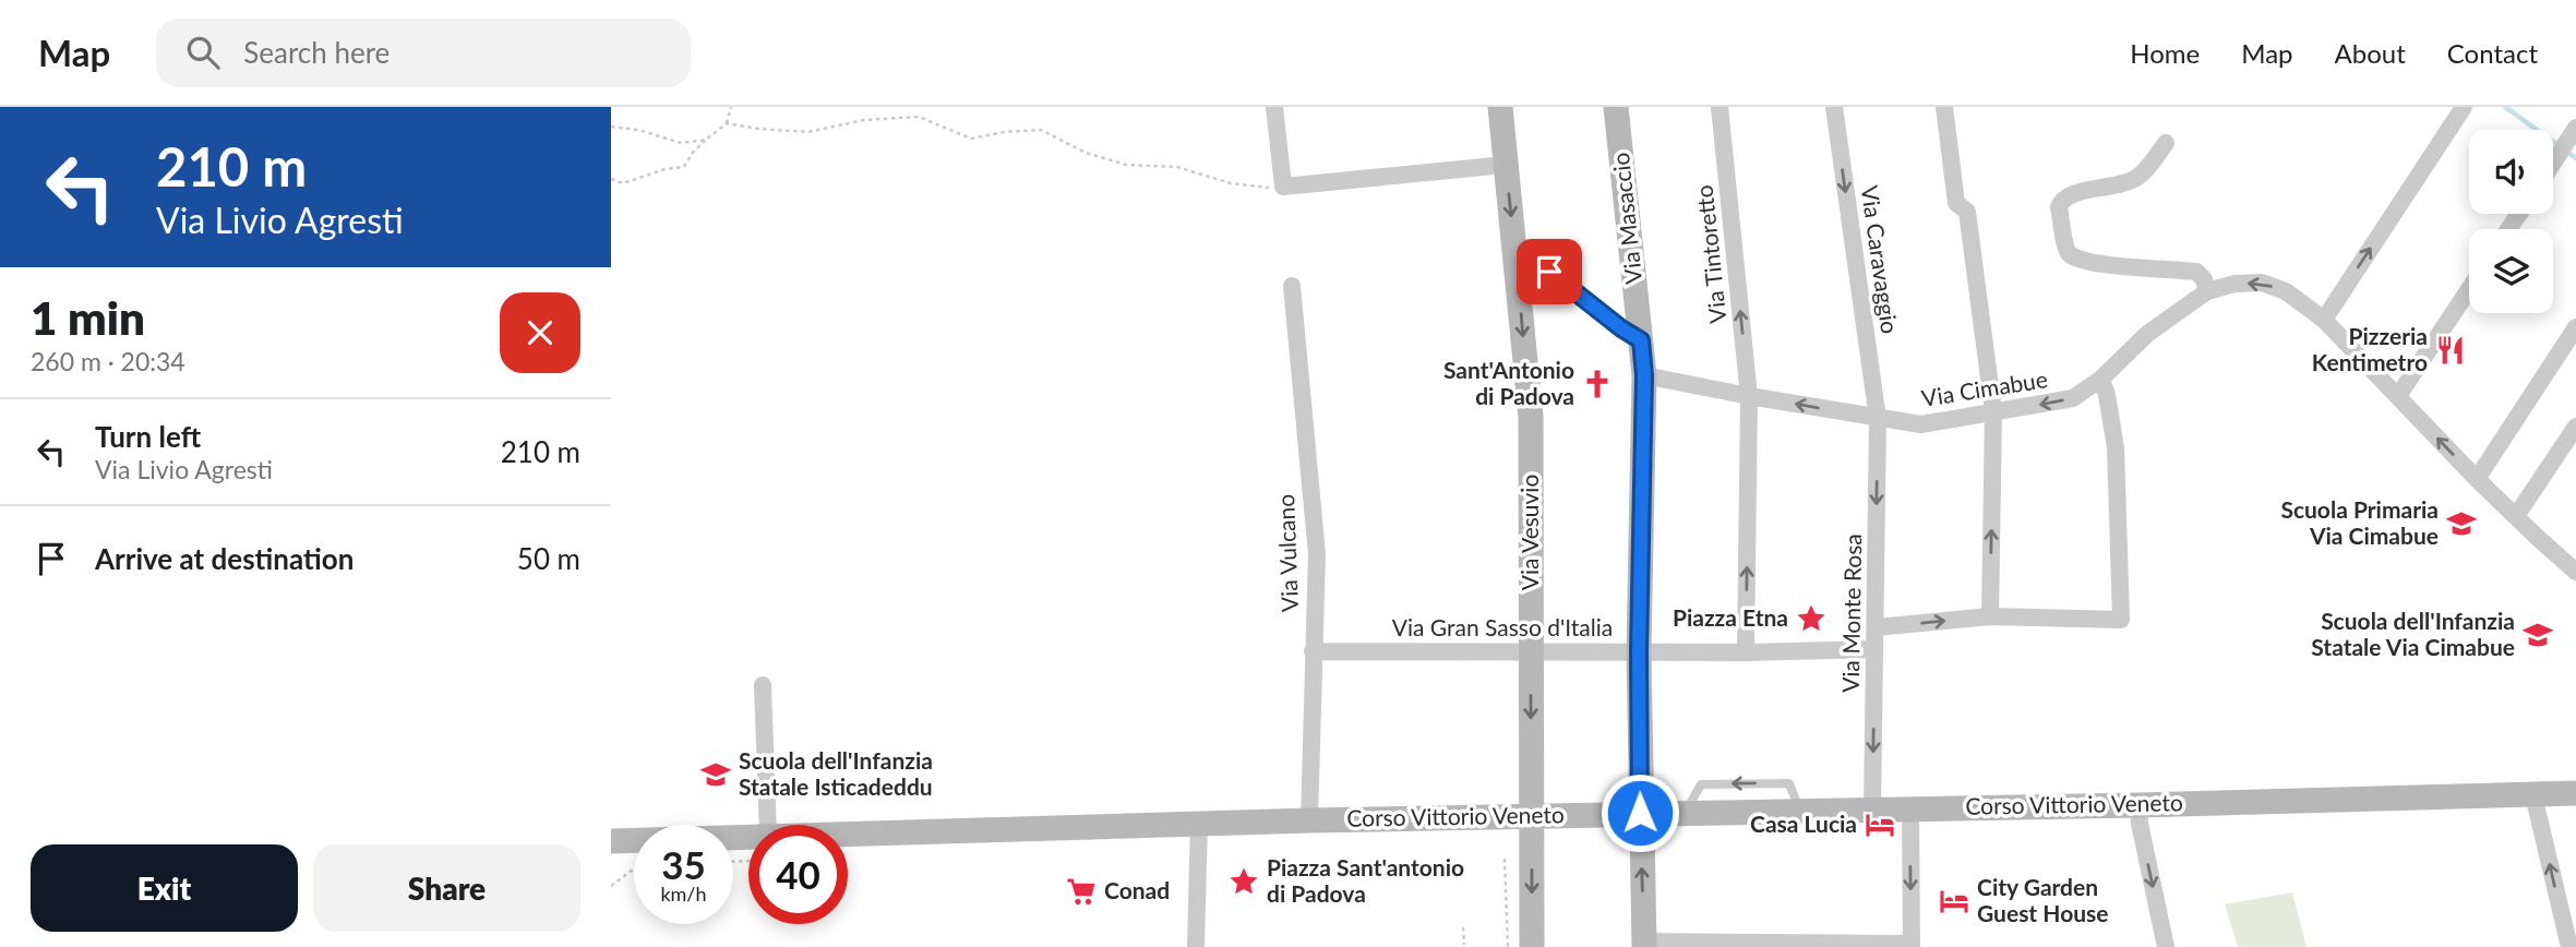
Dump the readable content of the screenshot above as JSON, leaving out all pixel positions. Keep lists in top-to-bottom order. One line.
{"streets":{"main road":["Via Masaccio","Via Vesuvio","Corso Vittorio Veneto"],"street":["Via Tintoretto","Via Caravaggio","Via Cimabue","Via Vulcano","Via Monte Rosa","Via Gran Sasso d'Italia"]},"crossings":[["Via Masaccio","Via Cimabue"],["Via Masaccio","Via Gran Sasso d'Italia"],["Via Masaccio","Corso Vittorio Veneto"],["Via Tintoretto","Via Cimabue"],["Via Tintoretto","Via Gran Sasso d'Italia"],["Via Caravaggio","Via Cimabue"],["Via Caravaggio","Via Monte Rosa"],["Via Cimabue","Via Monte Rosa"],["Via Vesuvio","Via Gran Sasso d'Italia"],["Via Vesuvio","Corso Vittorio Veneto"],["Via Vulcano","Via Gran Sasso d'Italia"],["Via Vulcano","Corso Vittorio Veneto"],["Via Monte Rosa","Via Gran Sasso d'Italia"],["Via Monte Rosa","Corso Vittorio Veneto"]],"one_way":["Via Tintoretto","Via Cimabue","Via Vesuvio"],"places":{"restaurant":["Pizzeria Kentimetro"],"church":["Sant'Antonio di Padova"],"school or university":["Scuola Primaria Via Cimabue","Scuola dell'Infanzia Statale Via Cimabue","Scuola dell'Infanzia Statale Isticadeddu"],"place":["Piazza Etna","Piazza Sant'antonio di Padova"],"hotel":["Casa Lucia","City Garden Guest House"],"supermarket":["Conad"]},"page":{"header":"Map","search":"Search here","nav":["Home","Map","About","Contact"],"turn":["210 m","Via Livio Agresti"],"heading":["1 min","260 m · 20:34"],"list":[{"name":"Turn left","note":"Via Livio Agresti","value":"210 m"},{"name":"Arrive at destination","value":"50 m"}],"speed":"35 km/h","limit":"40","buttons":["Exit","Share"]}}
